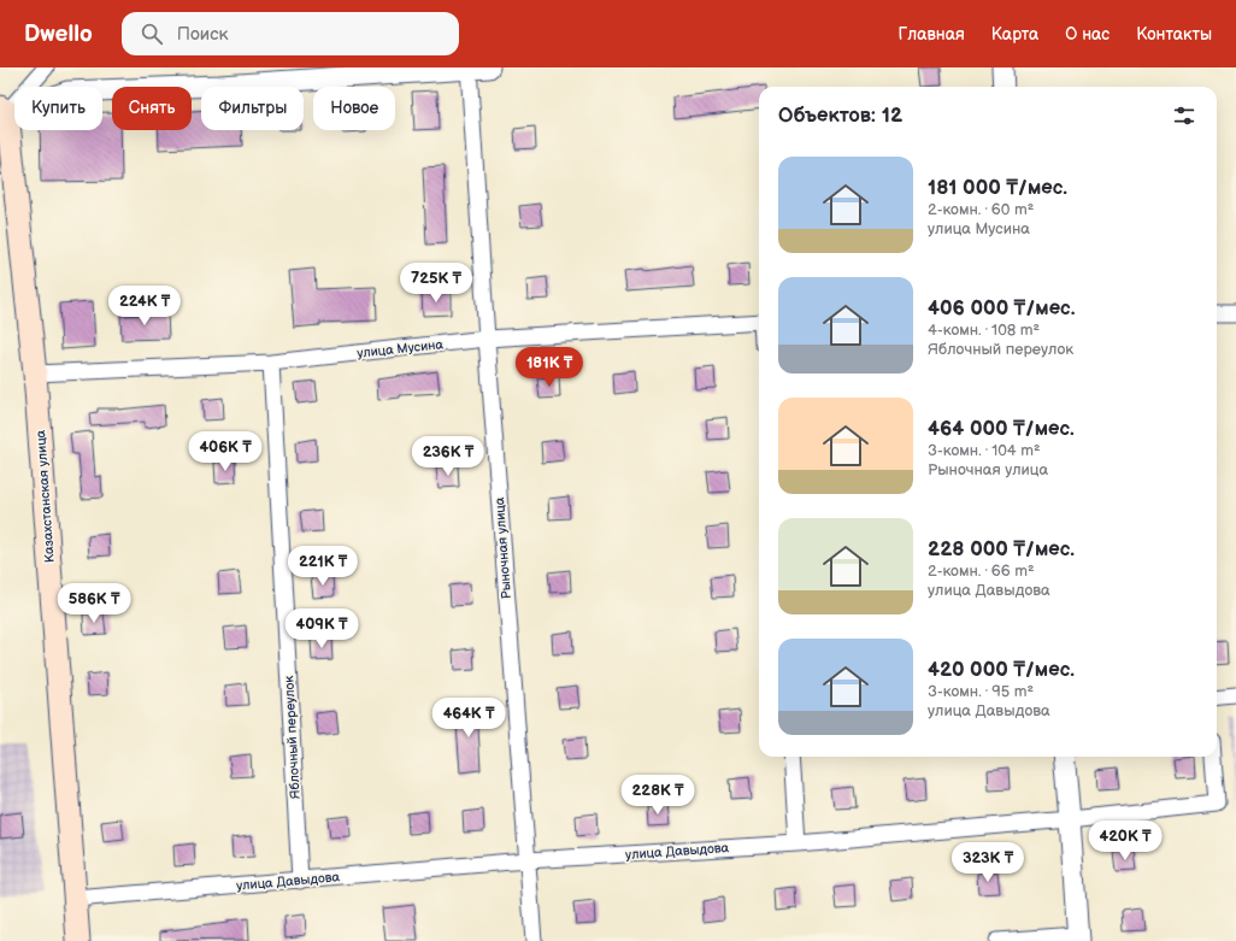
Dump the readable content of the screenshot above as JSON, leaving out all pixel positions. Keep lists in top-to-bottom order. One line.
{"streets":{"main road":["Казахстанская улица"],"street":["улица Мусина","Рыночная улица","Яблочный переулок","улица Давыдова"]},"crossings":[["улица Мусина","Казахстанская улица"],["улица Мусина","Рыночная улица"],["улица Мусина","Яблочный переулок"],["Казахстанская улица","улица Давыдова"],["Рыночная улица","улица Давыдова"],["Яблочный переулок","улица Давыдова"]],"page":{"header":"Dwello","search":"Поиск","nav":["Главная","Карта","О нас","Контакты"],"chip":["Купить","Снять","Фильтры","Новое"],"heading":"Объектов: 12","list":[{"name":"181 000 ₸/мес.","note":"2-комн. · 60 m² · улица Мусина"},{"name":"406 000 ₸/мес.","note":"4-комн. · 108 m² · Яблочный переулок"},{"name":"464 000 ₸/мес.","note":"3-комн. · 104 m² · Рыночная улица"},{"name":"228 000 ₸/мес.","note":"2-комн. · 66 m² · улица Давыдова"},{"name":"420 000 ₸/мес.","note":"3-комн. · 95 m² · улица Давыдова"}],"price":["725K ₸","224K ₸","181K ₸","406K ₸","236K ₸","221K ₸","586K ₸","409K ₸","464K ₸","228K ₸","420K ₸","323K ₸"]}}
